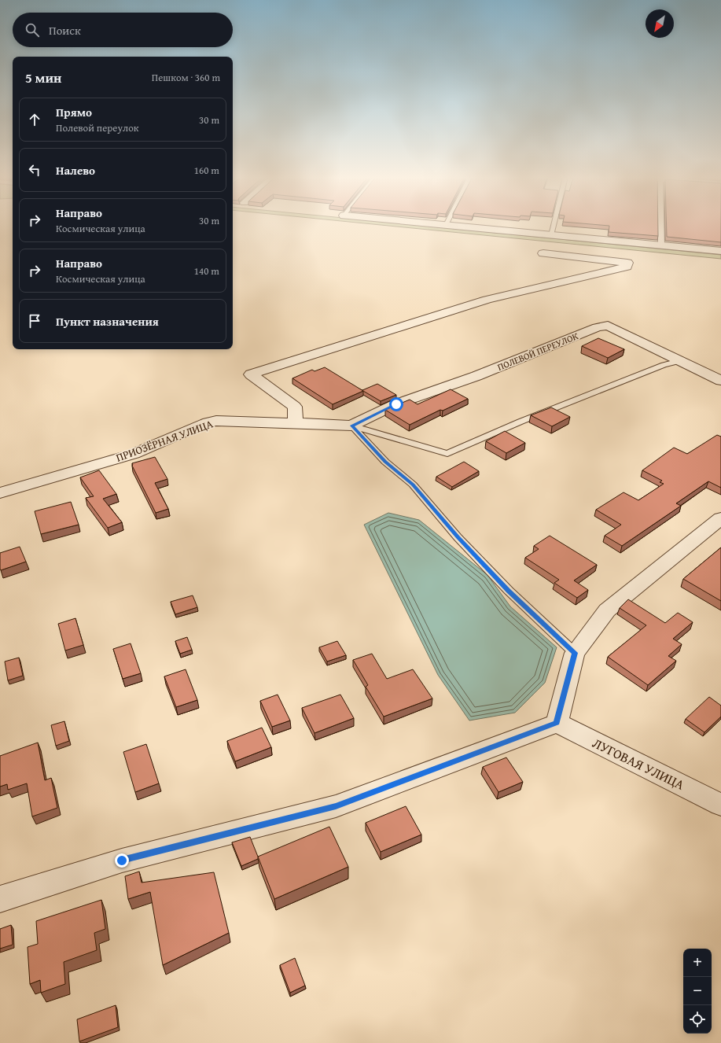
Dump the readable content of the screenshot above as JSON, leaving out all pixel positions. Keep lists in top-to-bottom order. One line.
{"streets":{"street":["ПОЛЕВОЙ ПЕРЕУЛОК","ПРИОЗЁРНАЯ УЛИЦА","ЛУГОВАЯ УЛИЦА"]},"crossings":[["ПОЛЕВОЙ ПЕРЕУЛОК","ПРИОЗЁРНАЯ УЛИЦА"]],"north":"bottom left","page":{"search":"Поиск","heading":["5 мин","Пешком · 360 m"],"list":[["Прямо","Полевой переулок","30 m"],["Налево","160 m"],["Направо","Космическая улица","30 m"],["Направо","Космическая улица","140 m"],"Пункт назначения"],"map_buttons":["+","−"]}}
